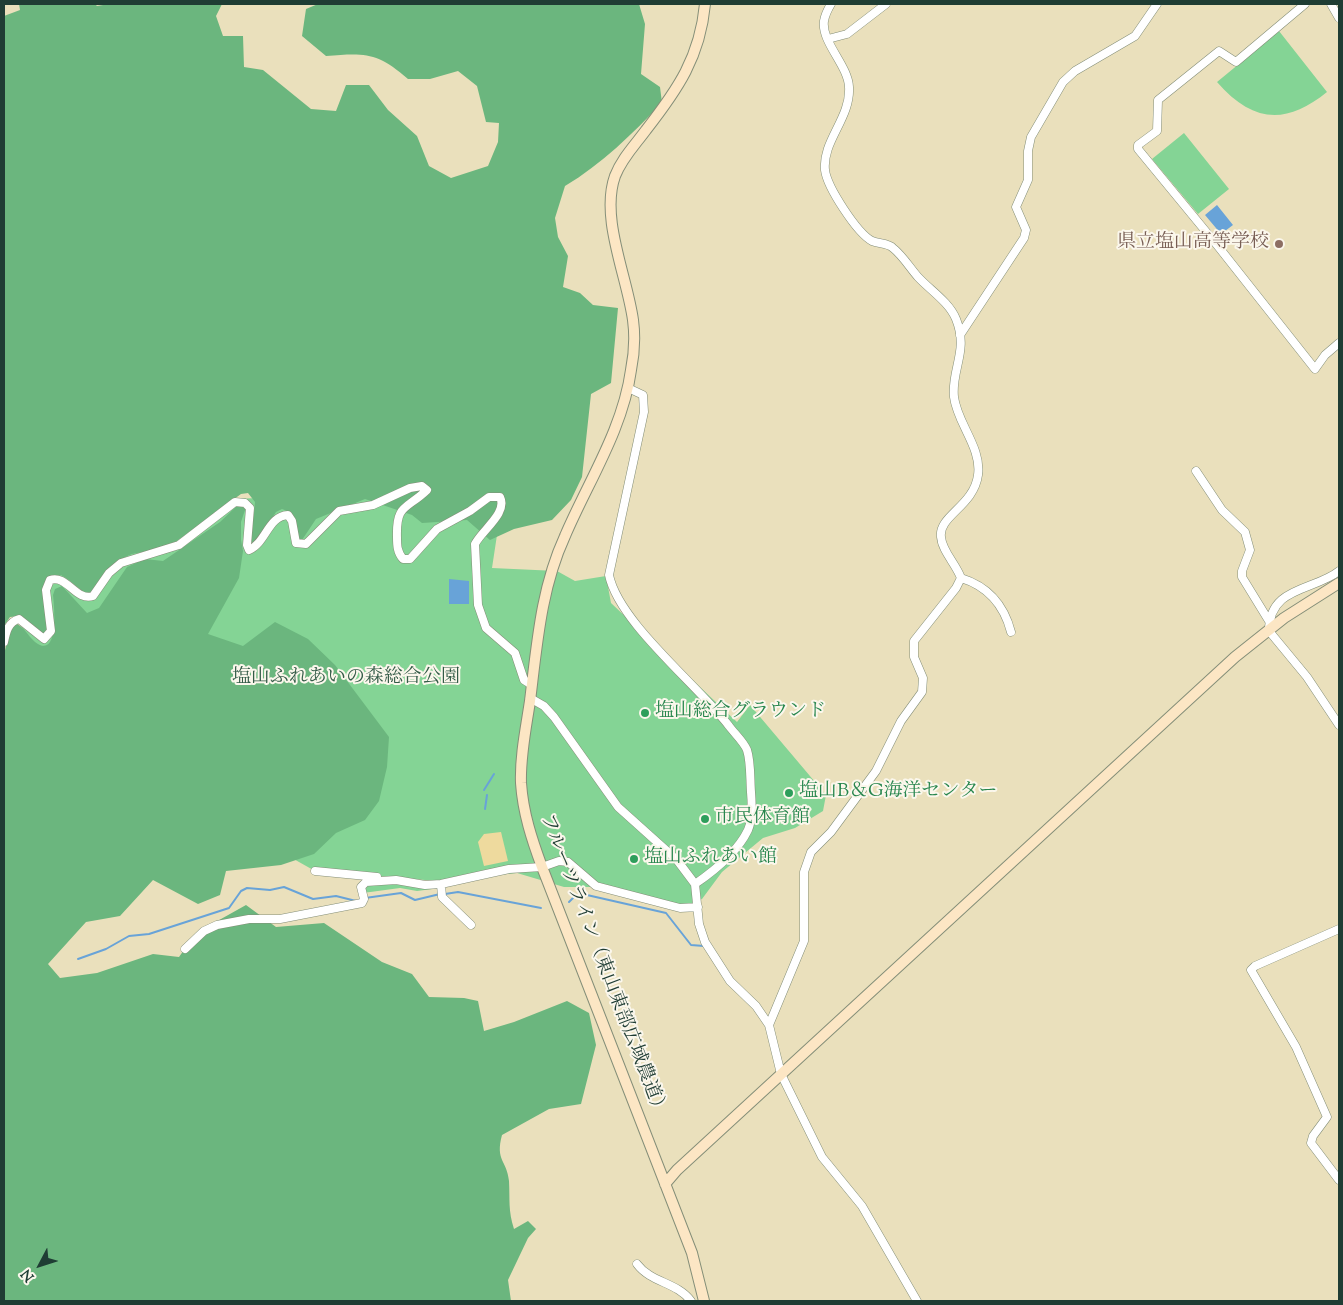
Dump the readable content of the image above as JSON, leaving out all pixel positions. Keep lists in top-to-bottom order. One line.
{"streets":{"street":["フルーツライン（東山東部広域農道）"]},"parks":["塩山ふれあいの森総合公園"],"places":["県立塩山高等学校","塩山総合グラウンド","塩山B＆G海洋センター","市民体育館","塩山ふれあい館"],"north":"bottom left"}
